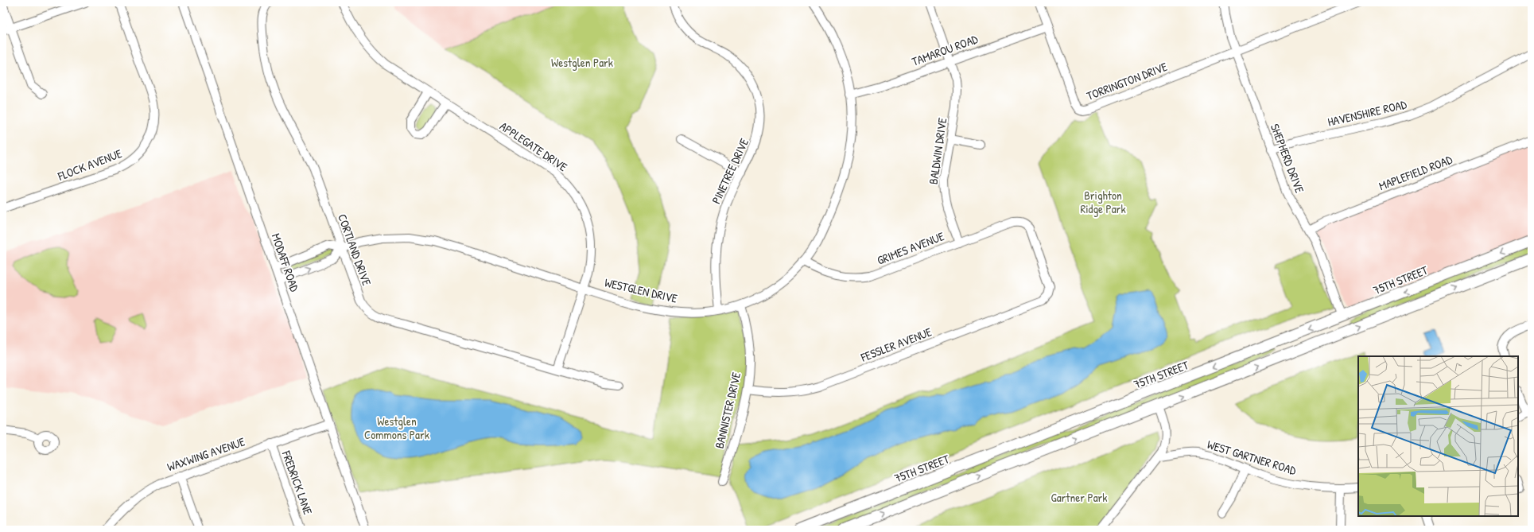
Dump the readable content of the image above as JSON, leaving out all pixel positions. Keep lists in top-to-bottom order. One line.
{"streets":{"main road":["75TH STREET"],"street":["TAMAROU ROAD","TORRINGTON DRIVE","HAVENSHIRE ROAD","APPLEGATE DRIVE","BALDWIN DRIVE","SHEPHERD DRIVE","FLOCK AVENUE","PINETREE DRIVE","MAPLEFIELD ROAD","GRIMES AVENUE","CORTLAND DRIVE","MODAFF ROAD","WESTGLEN DRIVE","FESSLER AVENUE","BANNISTER DRIVE","WAXWING AVENUE","WEST GARTNER ROAD","FREDRICK LANE"]},"crossings":[["TAMAROU ROAD","TORRINGTON DRIVE"],["TAMAROU ROAD","BALDWIN DRIVE"],["TAMAROU ROAD","WESTGLEN DRIVE"],["TORRINGTON DRIVE","SHEPHERD DRIVE"],["HAVENSHIRE ROAD","SHEPHERD DRIVE"],["APPLEGATE DRIVE","CORTLAND DRIVE"],["APPLEGATE DRIVE","WESTGLEN DRIVE"],["BALDWIN DRIVE","GRIMES AVENUE"],["SHEPHERD DRIVE","MAPLEFIELD ROAD"],["SHEPHERD DRIVE","75TH STREET"],["PINETREE DRIVE","WESTGLEN DRIVE"],["GRIMES AVENUE","WESTGLEN DRIVE"],["GRIMES AVENUE","FESSLER AVENUE"],["CORTLAND DRIVE","WESTGLEN DRIVE"],["MODAFF ROAD","WESTGLEN DRIVE"],["MODAFF ROAD","WAXWING AVENUE"],["WESTGLEN DRIVE","BANNISTER DRIVE"],["FESSLER AVENUE","BANNISTER DRIVE"],["WAXWING AVENUE","FREDRICK LANE"]],"parks":["Westglen Park","Brighton Ridge Park","Westglen Commons Park","Gartner Park"]}
